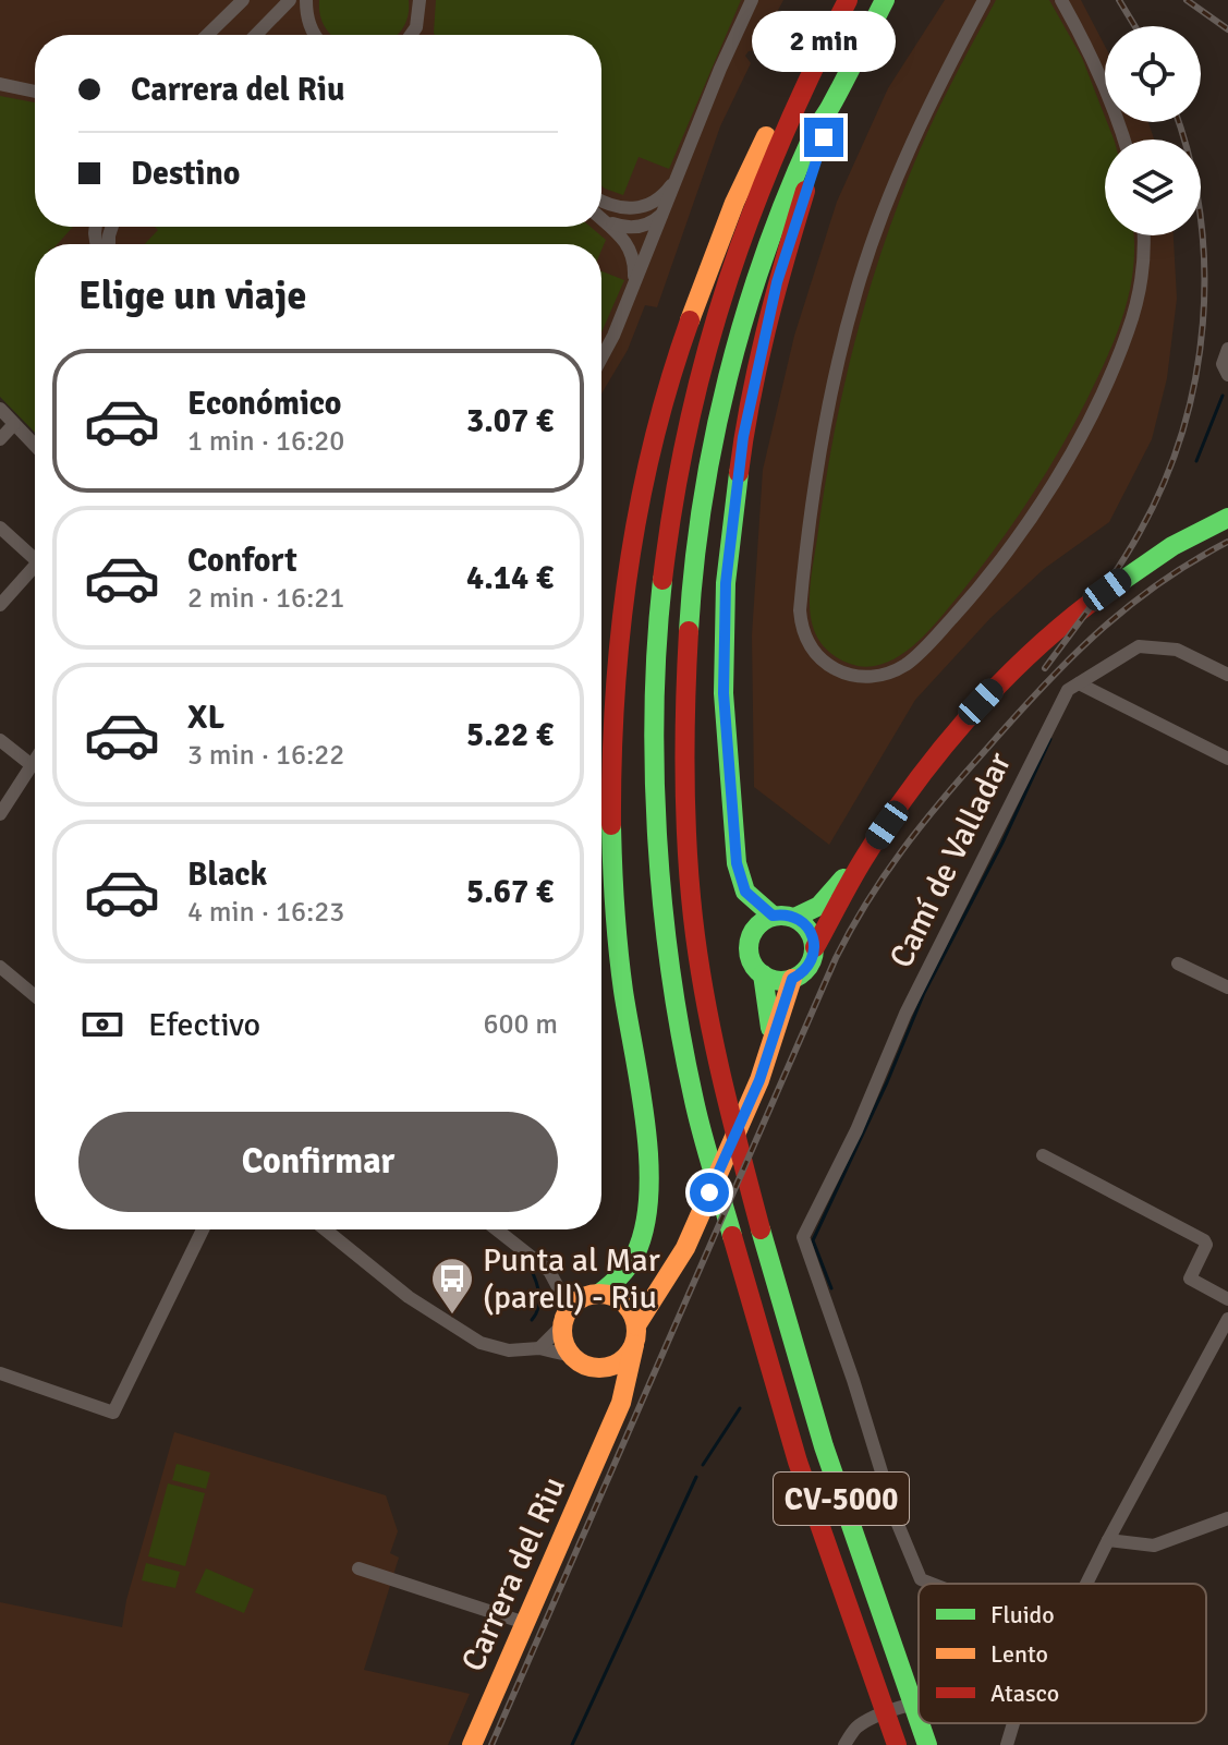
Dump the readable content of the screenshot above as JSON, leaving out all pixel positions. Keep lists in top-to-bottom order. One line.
{"streets":{"main road":["CV-5000","Carrera del Riu"],"street":["Camí de Valladar"]},"places":{"bus stop":["Punta al Mar (parell) - Riu"]},"legend":["Fluido","Lento","Atasco"],"page":{"bubble":"2 min","banner":["Carrera del Riu","Destino"],"heading":"Elige un viaje","list":[{"name":"Económico","note":"1 min · 16:20","value":"3.07 €"},{"name":"Confort","note":"2 min · 16:21","value":"4.14 €"},{"name":"XL","note":"3 min · 16:22","value":"5.22 €"},{"name":"Black","note":"4 min · 16:23","value":"5.67 €"}],"pay":["Efectivo","600 m"],"buttons":"Confirmar"}}
